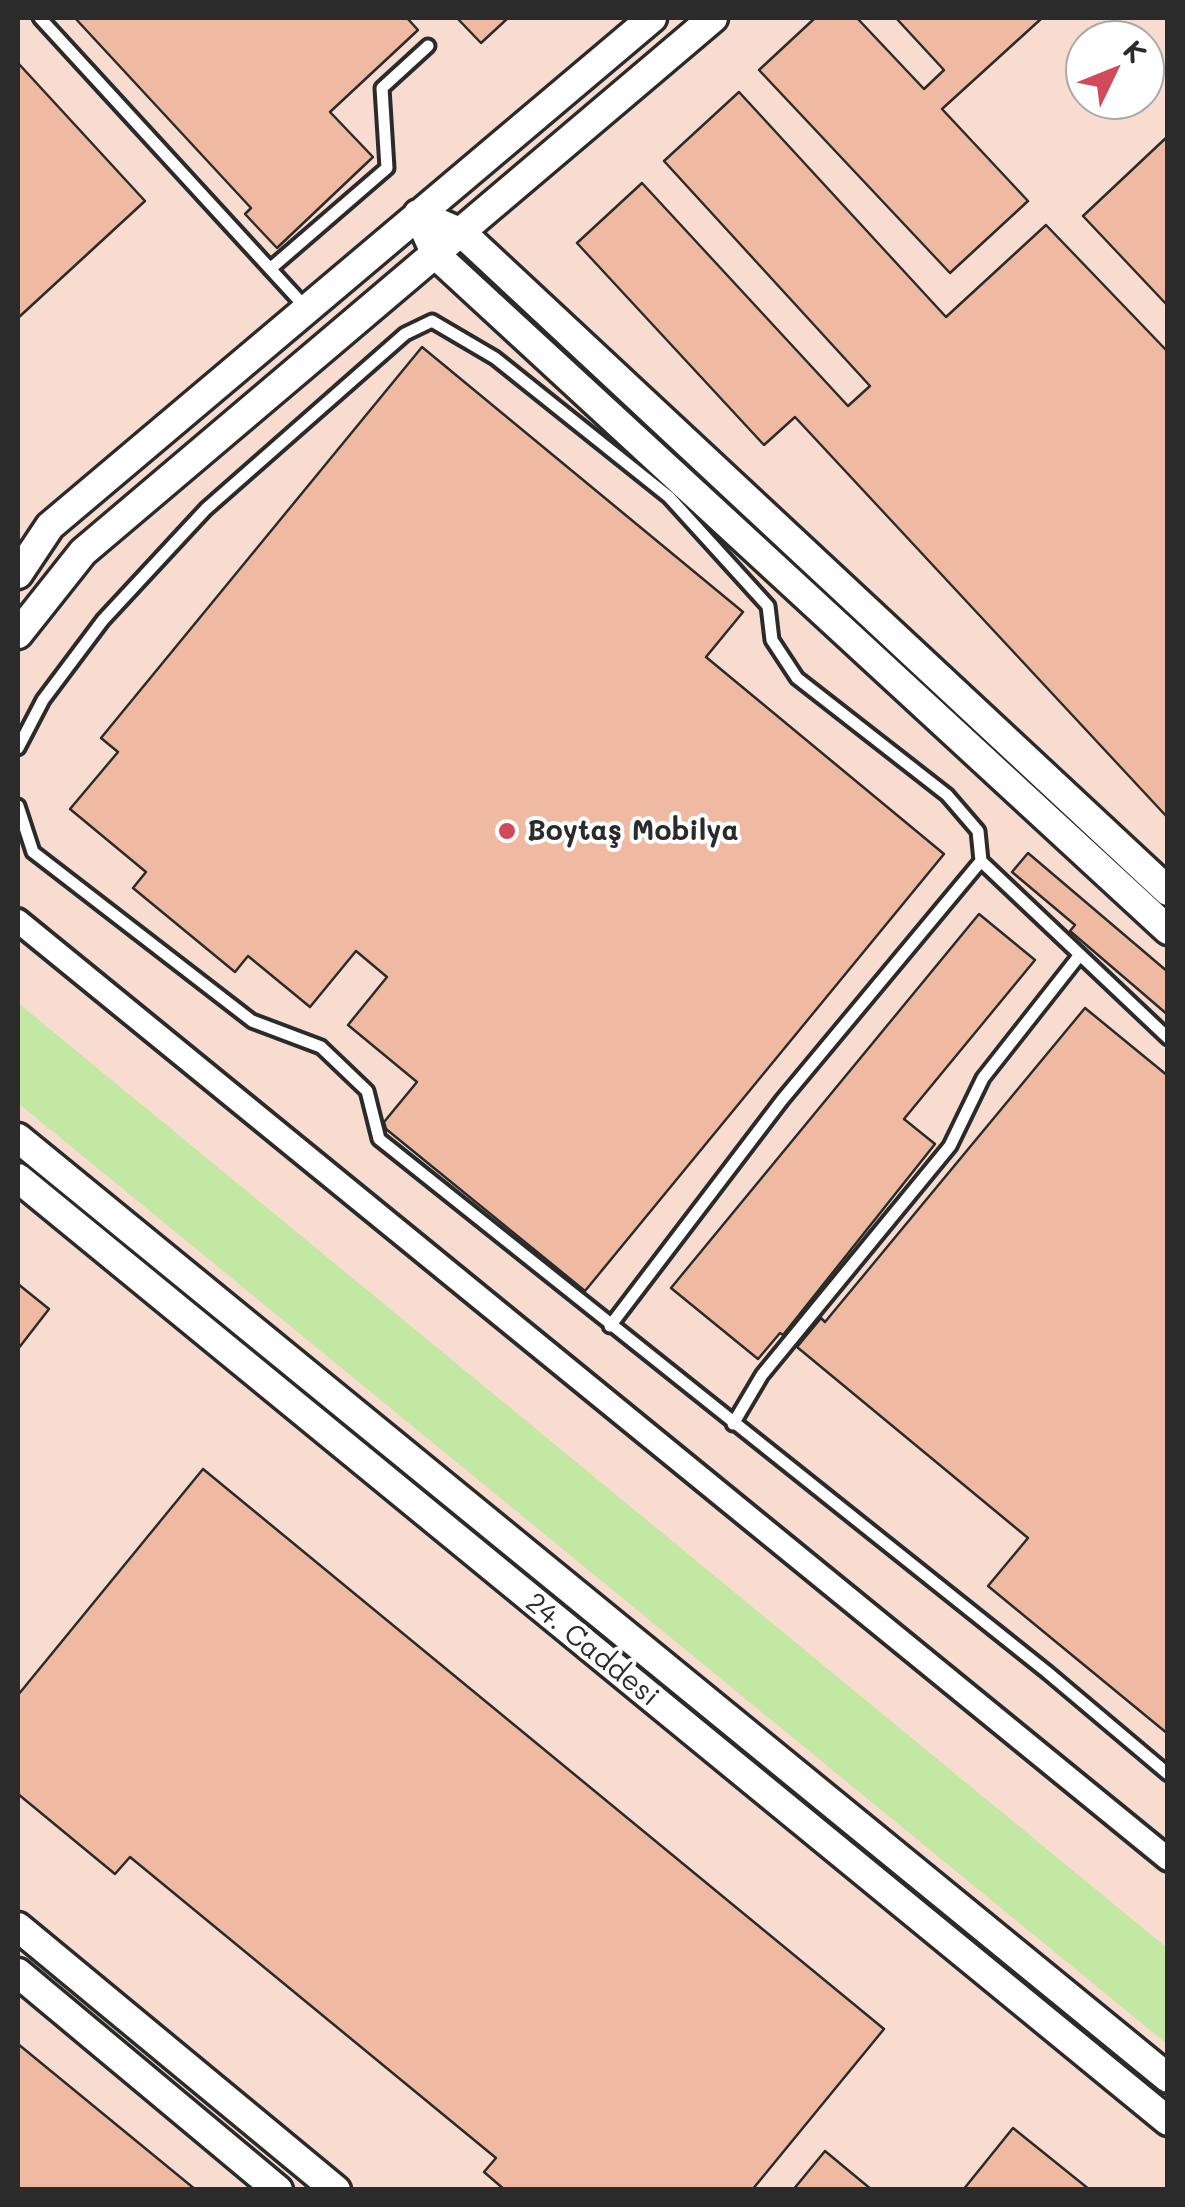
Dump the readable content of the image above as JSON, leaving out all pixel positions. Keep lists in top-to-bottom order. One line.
{"streets":{"street":["24. Caddesi"]},"places":["Boytaş Mobilya"],"north":"top right"}
